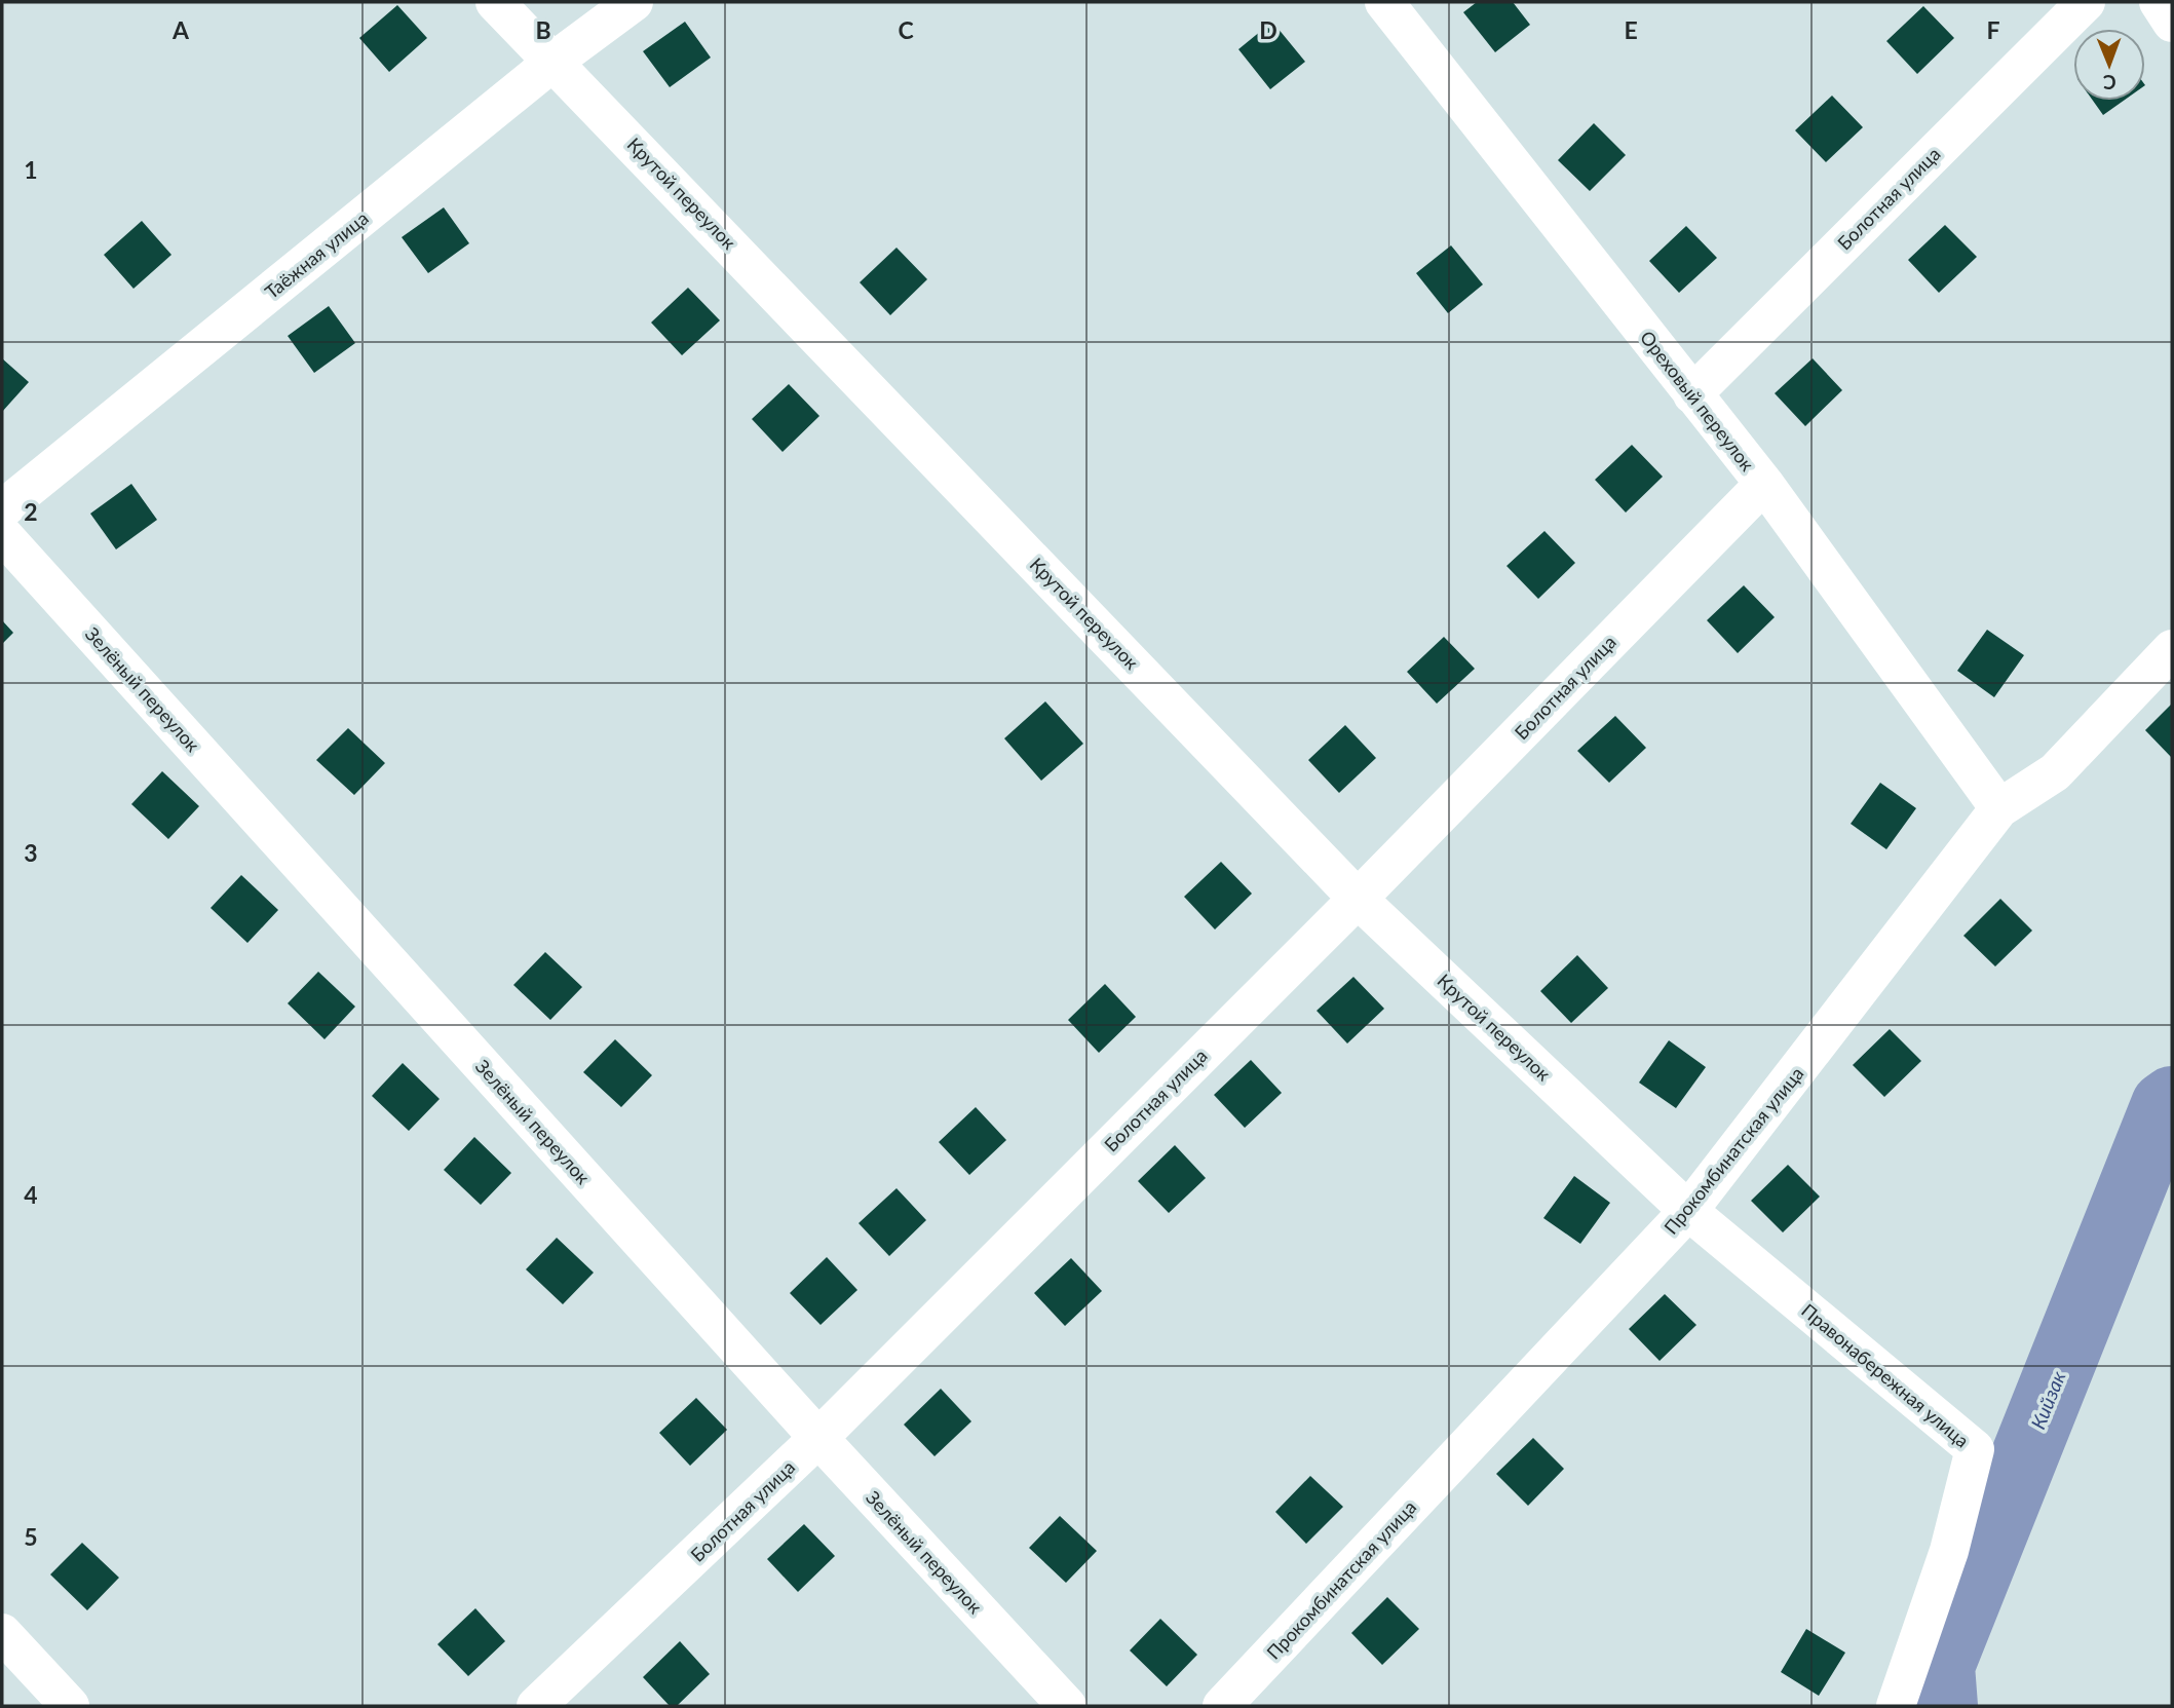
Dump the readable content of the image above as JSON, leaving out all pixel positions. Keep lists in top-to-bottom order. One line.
{"streets":{"street":["Крутой переулок","Болотная улица","Таёжная улица","Ореховый переулок","Зелёный переулок","Прокомбинатская улица","Правонабережная улица"]},"crossings":[["Крутой переулок","Болотная улица"],["Крутой переулок","Таёжная улица"],["Крутой переулок","Прокомбинатская улица"],["Крутой переулок","Правонабережная улица"],["Болотная улица","Ореховый переулок"],["Болотная улица","Зелёный переулок"],["Ореховый переулок","Прокомбинатская улица"],["Прокомбинатская улица","Правонабережная улица"]],"water":["Кийзак"],"north":"bottom","grid":{"columns":["A","B","C","D","E","F"],"rows":["1","2","3","4","5"]}}
